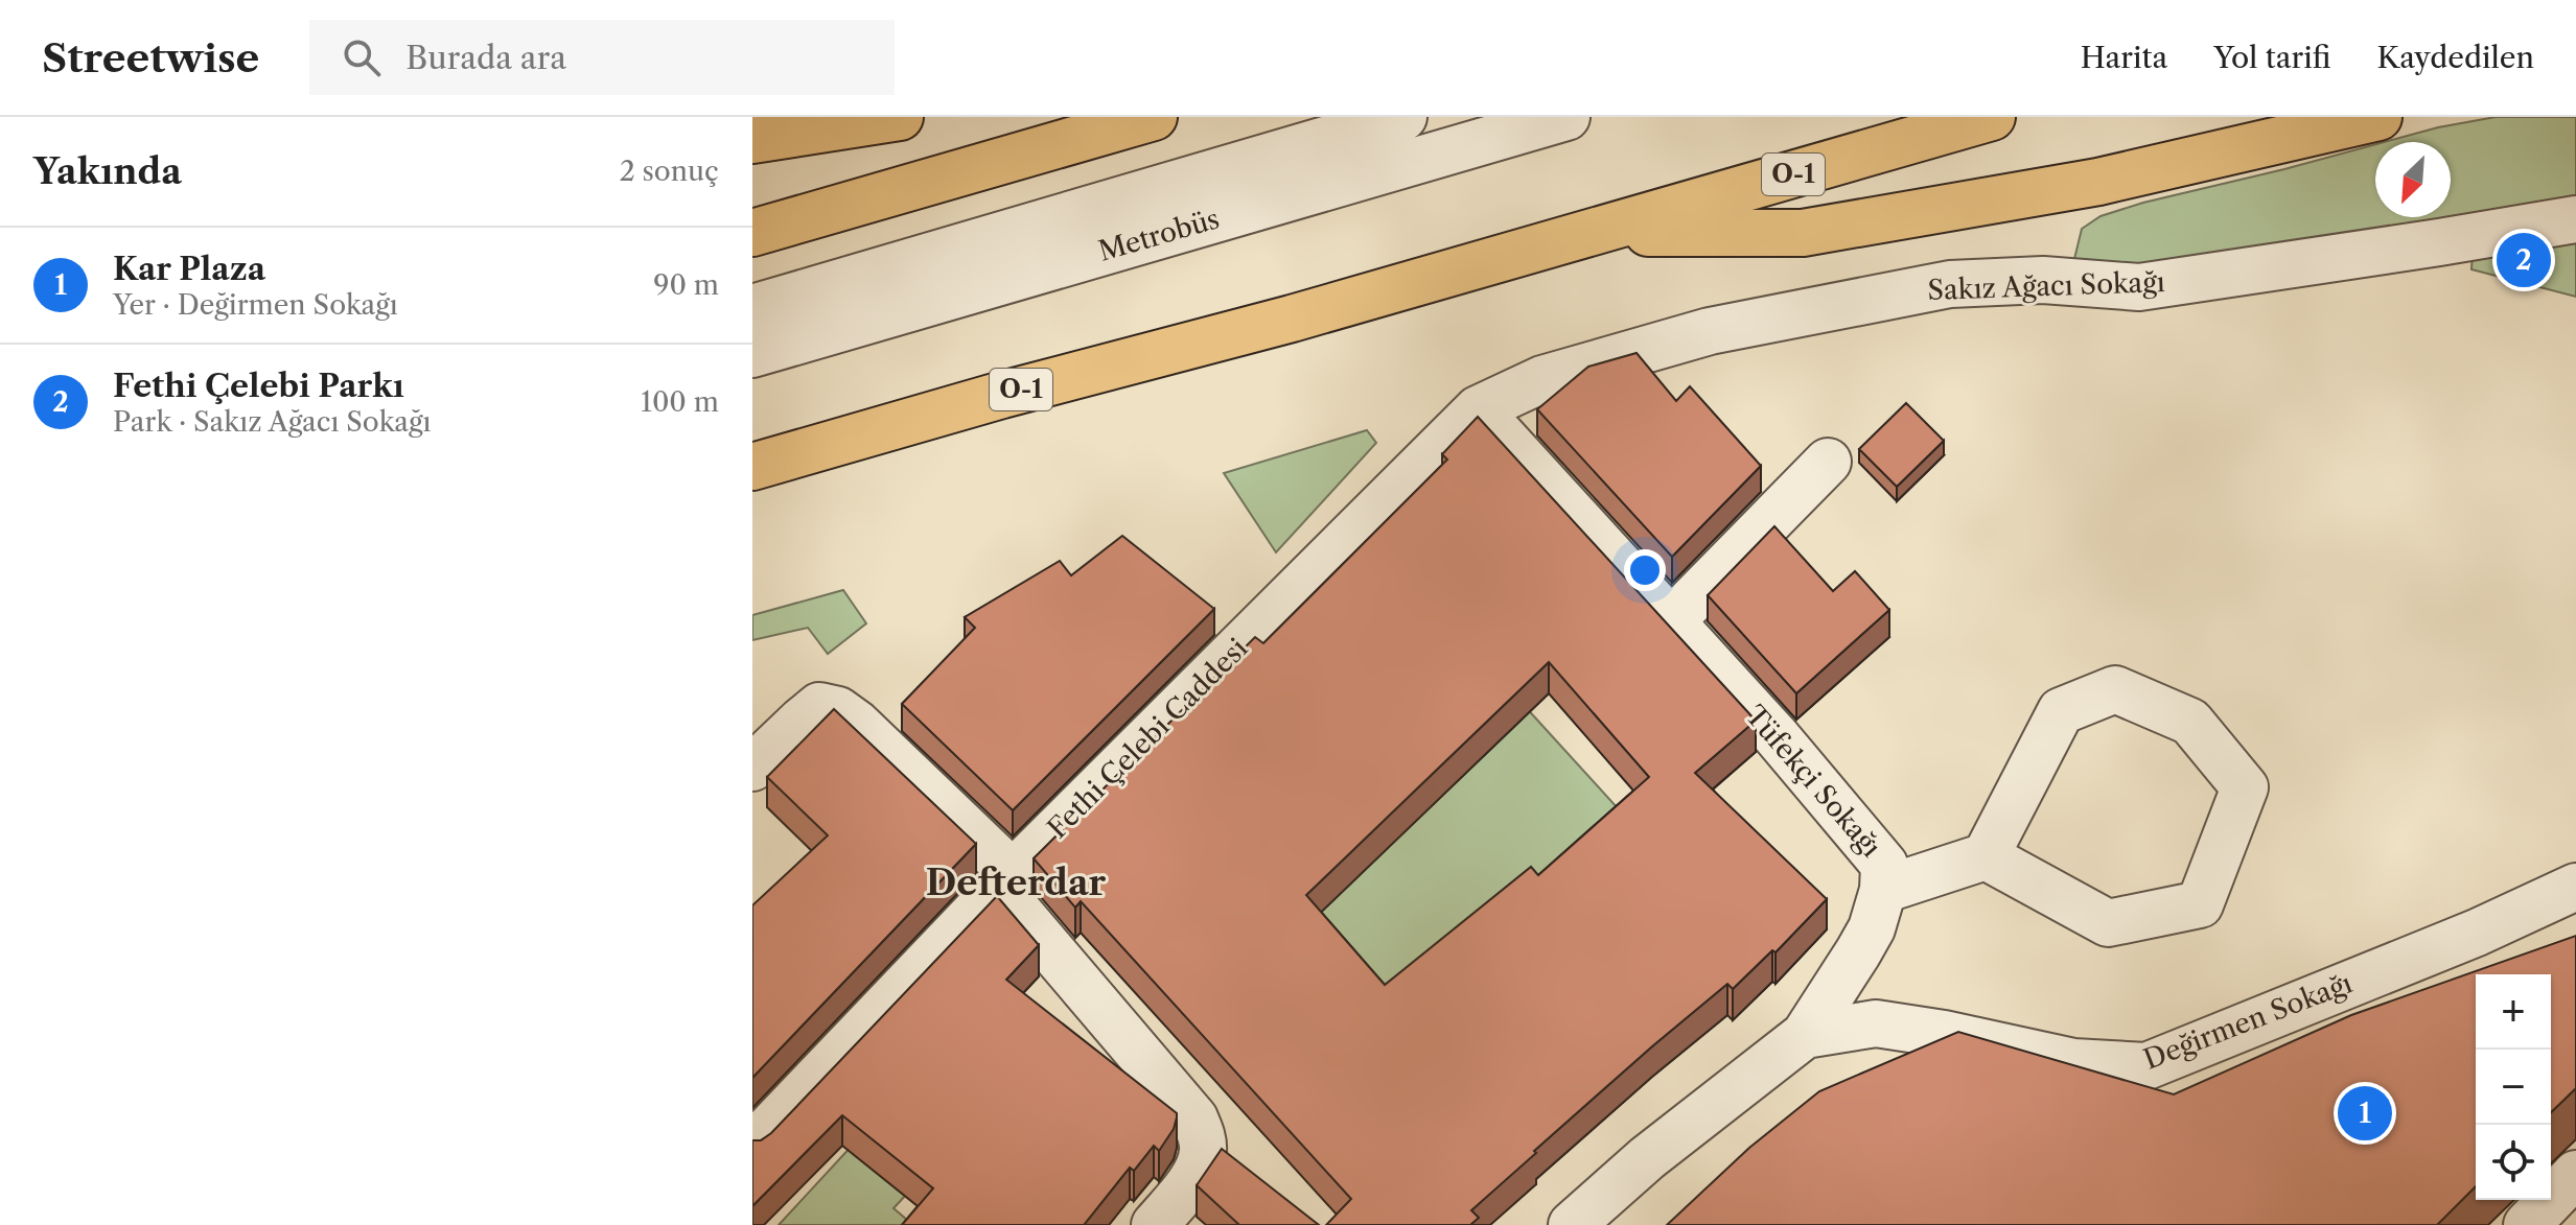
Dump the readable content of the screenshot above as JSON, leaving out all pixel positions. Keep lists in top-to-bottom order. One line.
{"streets":{"highway":["O-1"],"street":["Metrobüs","Sakız Ağacı Sokağı","Fethi Çelebi Caddesi","Tüfekçi Sokağı","Değirmen Sokağı"]},"crossings":[["Sakız Ağacı Sokağı","Fethi Çelebi Caddesi"],["Sakız Ağacı Sokağı","Tüfekçi Sokağı"],["Fethi Çelebi Caddesi","Tüfekçi Sokağı"],["Tüfekçi Sokağı","Değirmen Sokağı"]],"districts":["Defterdar"],"north":"bottom left","page":{"header":"Streetwise","search":"Burada ara","nav":["Harita","Yol tarifi","Kaydedilen"],"heading":["Yakında","2 sonuç"],"list":[{"mark":"1","name":"Kar Plaza","note":"Yer · Değirmen Sokağı","value":"90 m"},{"mark":"2","name":"Fethi Çelebi Parkı","note":"Park · Sakız Ağacı Sokağı","value":"100 m"}],"pins":["2","1"],"map_buttons":["+","−"]}}
